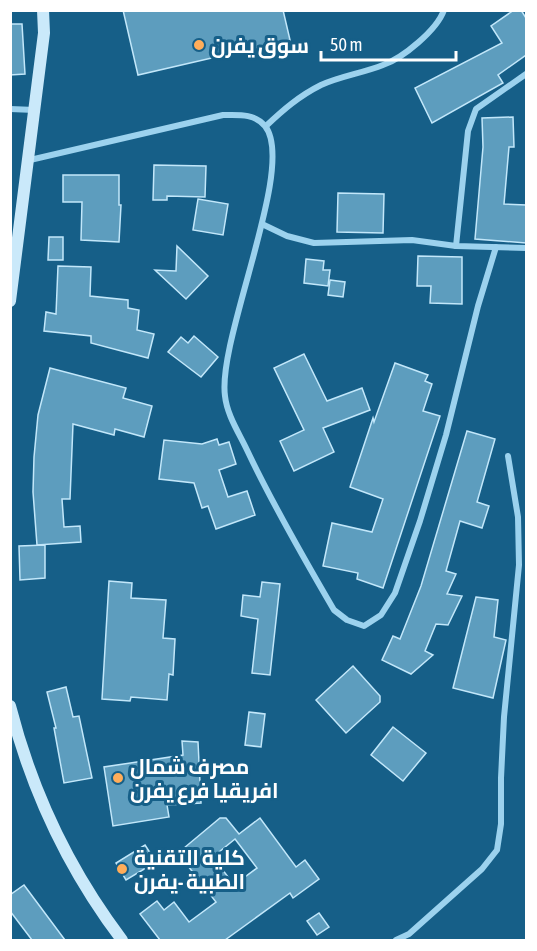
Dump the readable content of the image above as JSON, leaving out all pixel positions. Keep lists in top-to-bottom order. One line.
{"places":["سوق يفرن","مصرف شمال افريقيا فرع يفرن","كلية التقنية الطبية -يفرن"],"scale_bar":"50 m"}
